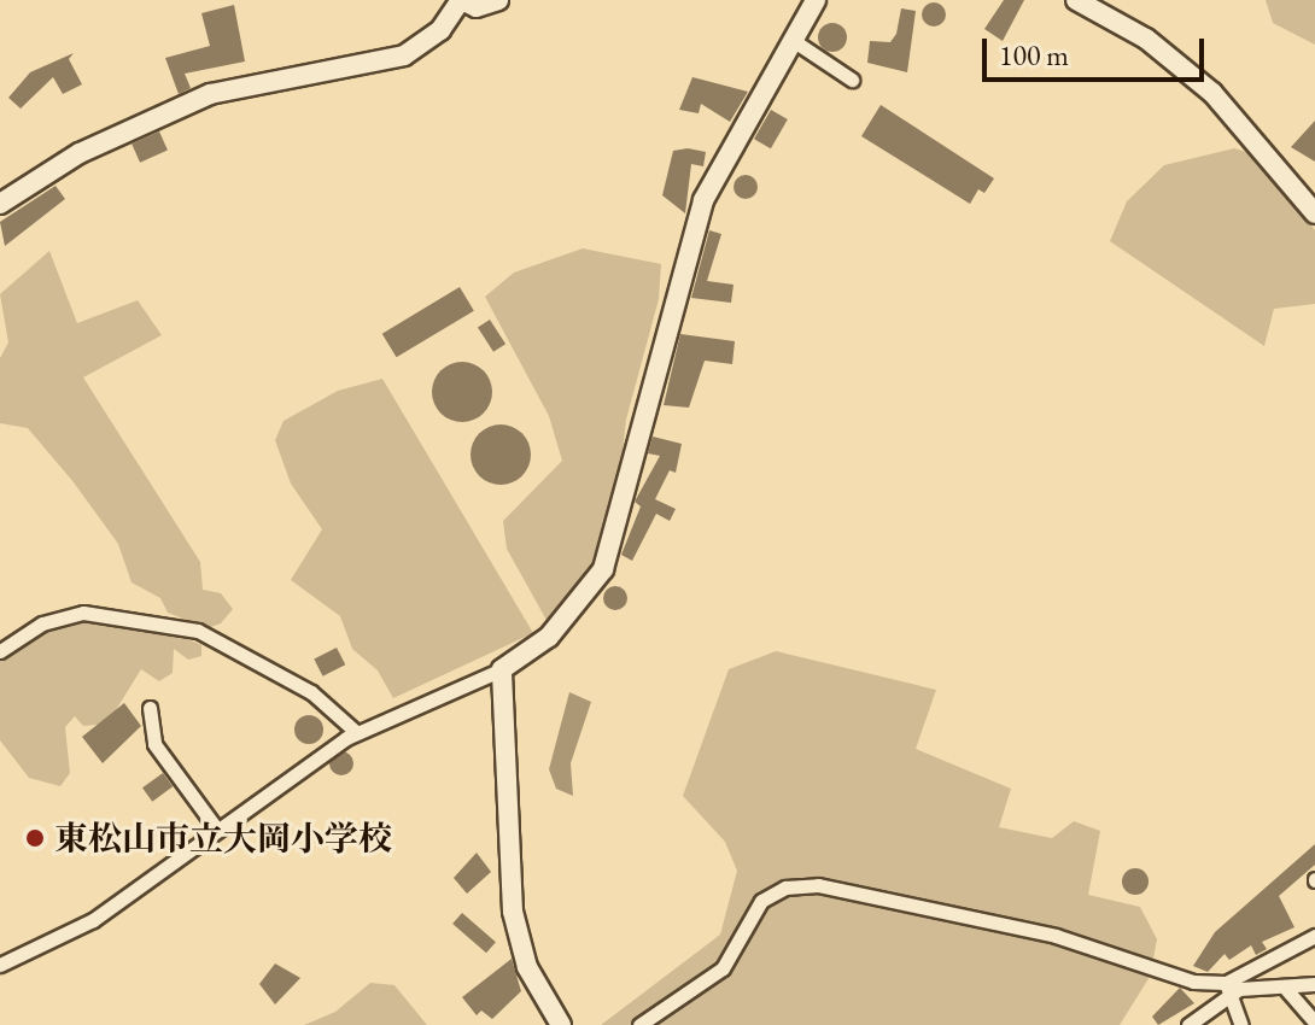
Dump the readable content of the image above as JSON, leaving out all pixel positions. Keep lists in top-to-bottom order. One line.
{"places":["東松山市立大岡小学校"],"scale_bar":"100 m"}
